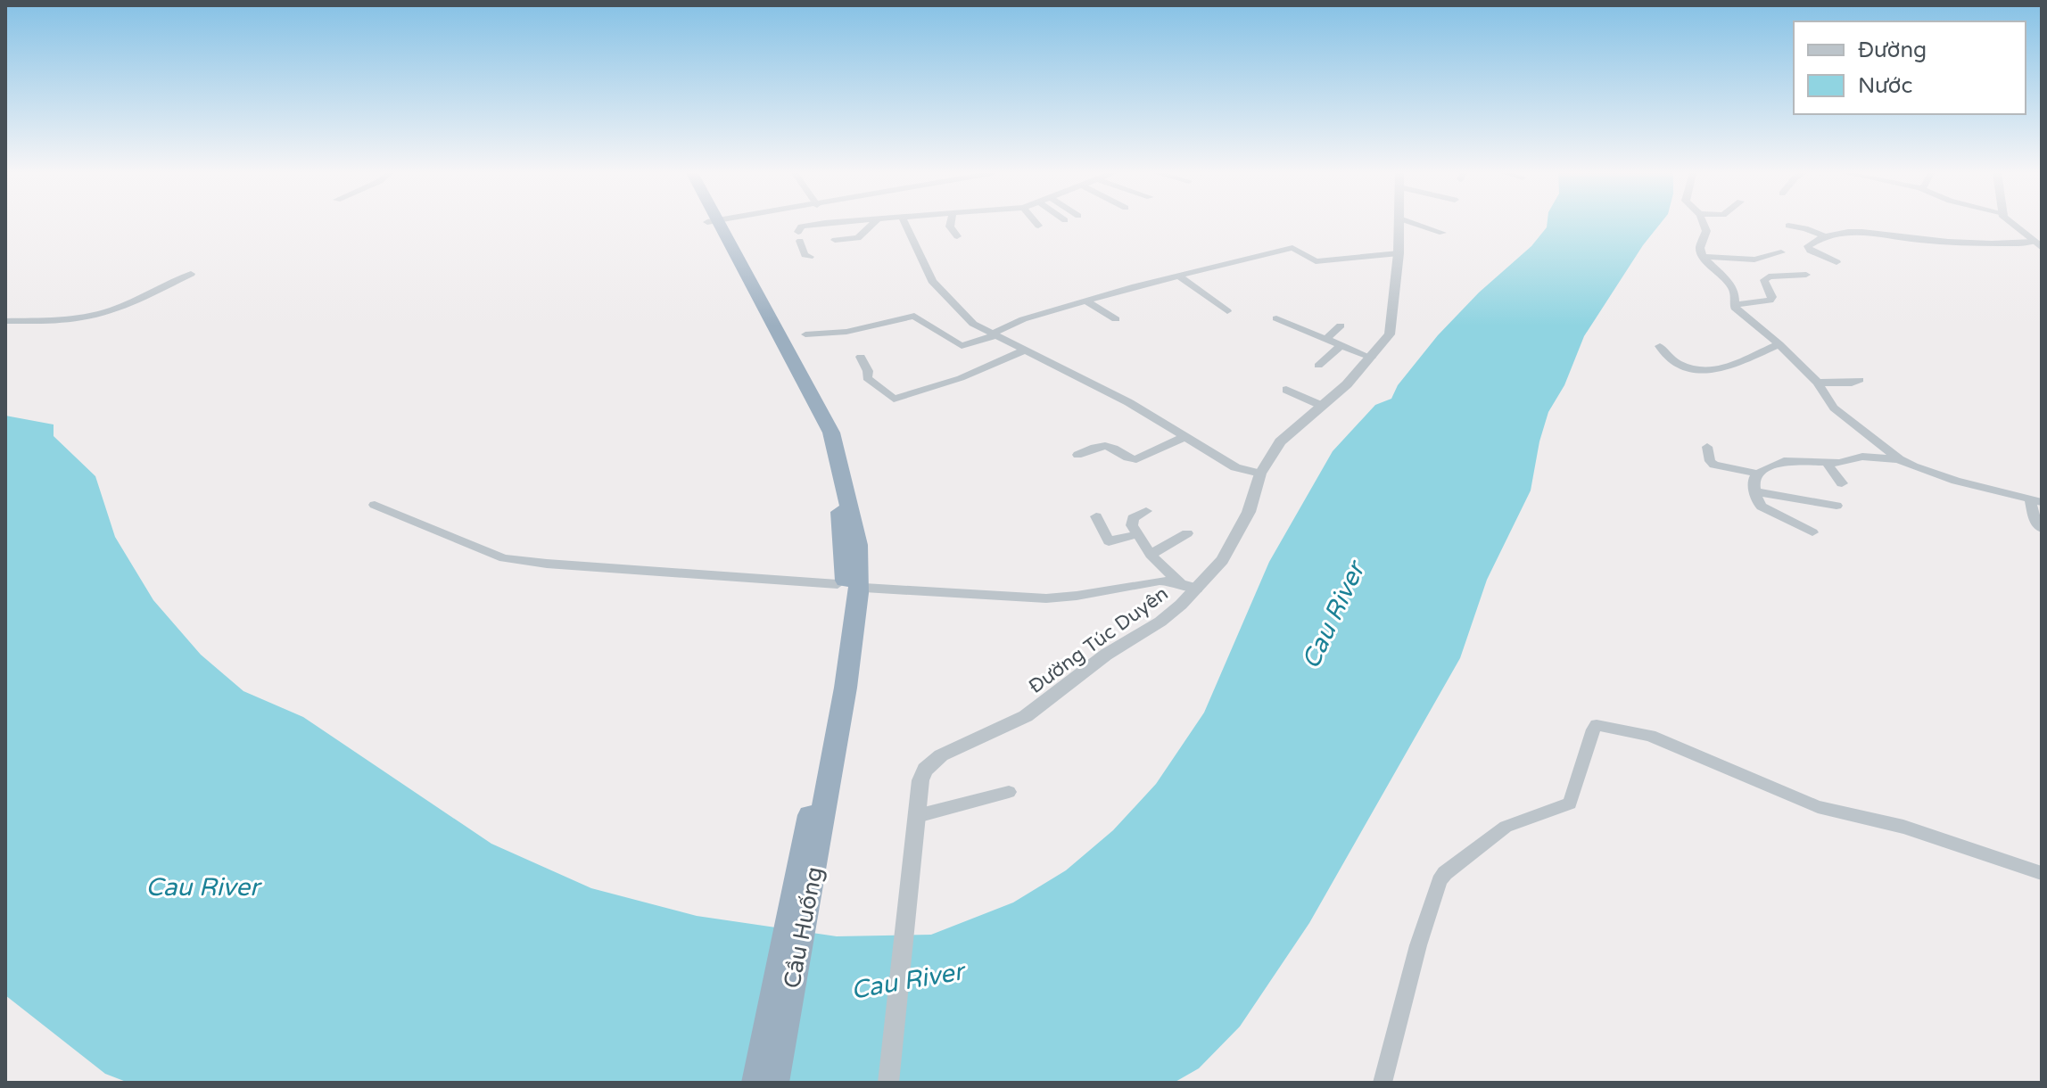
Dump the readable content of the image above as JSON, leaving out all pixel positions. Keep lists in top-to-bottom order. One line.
{"streets":{"highway":["Cầu Huống"],"street":["Đường Túc Duyên"]},"water":["Cau River"],"legend":["Đường","Nước"]}
